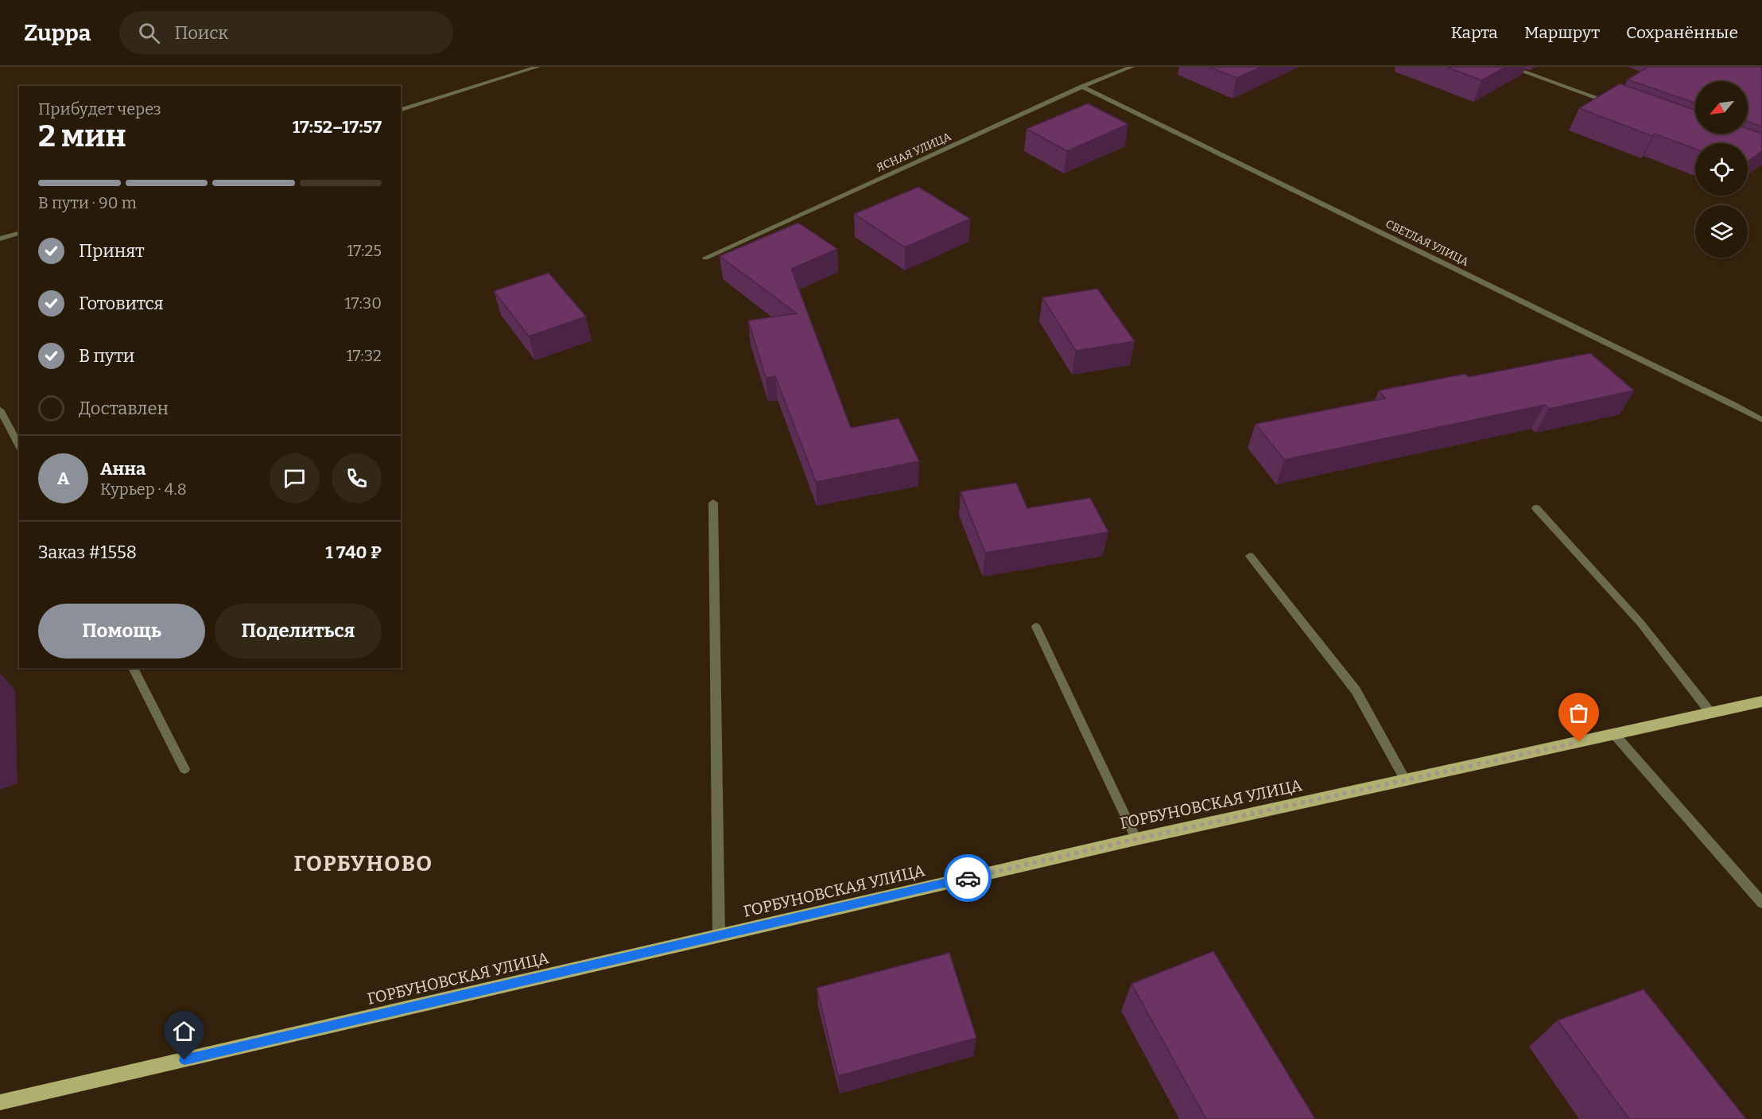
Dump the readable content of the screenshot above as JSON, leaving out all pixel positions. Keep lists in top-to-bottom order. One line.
{"streets":{"main road":["ГОРБУНОВСКАЯ УЛИЦА"],"street":["ЯСНАЯ УЛИЦА","СВЕТЛАЯ УЛИЦА"]},"crossings":[["ЯСНАЯ УЛИЦА","СВЕТЛАЯ УЛИЦА"]],"districts":["ГОРБУНОВО"],"north":"bottom left","page":{"header":"Zuppa","search":"Поиск","nav":["Карта","Маршрут","Сохранённые"],"heading":["2 мин","Прибудет через","17:52–17:57"],"panel":["Анна","Курьер · 4.8","Заказ #1558","1 740 ₽"],"bar":"В пути · 90 m","list":[["Принят","17:25"],["Готовится","17:30"],["В пути","17:32"],"Доставлен"],"round":"А","buttons":["Помощь","Поделиться"]}}
